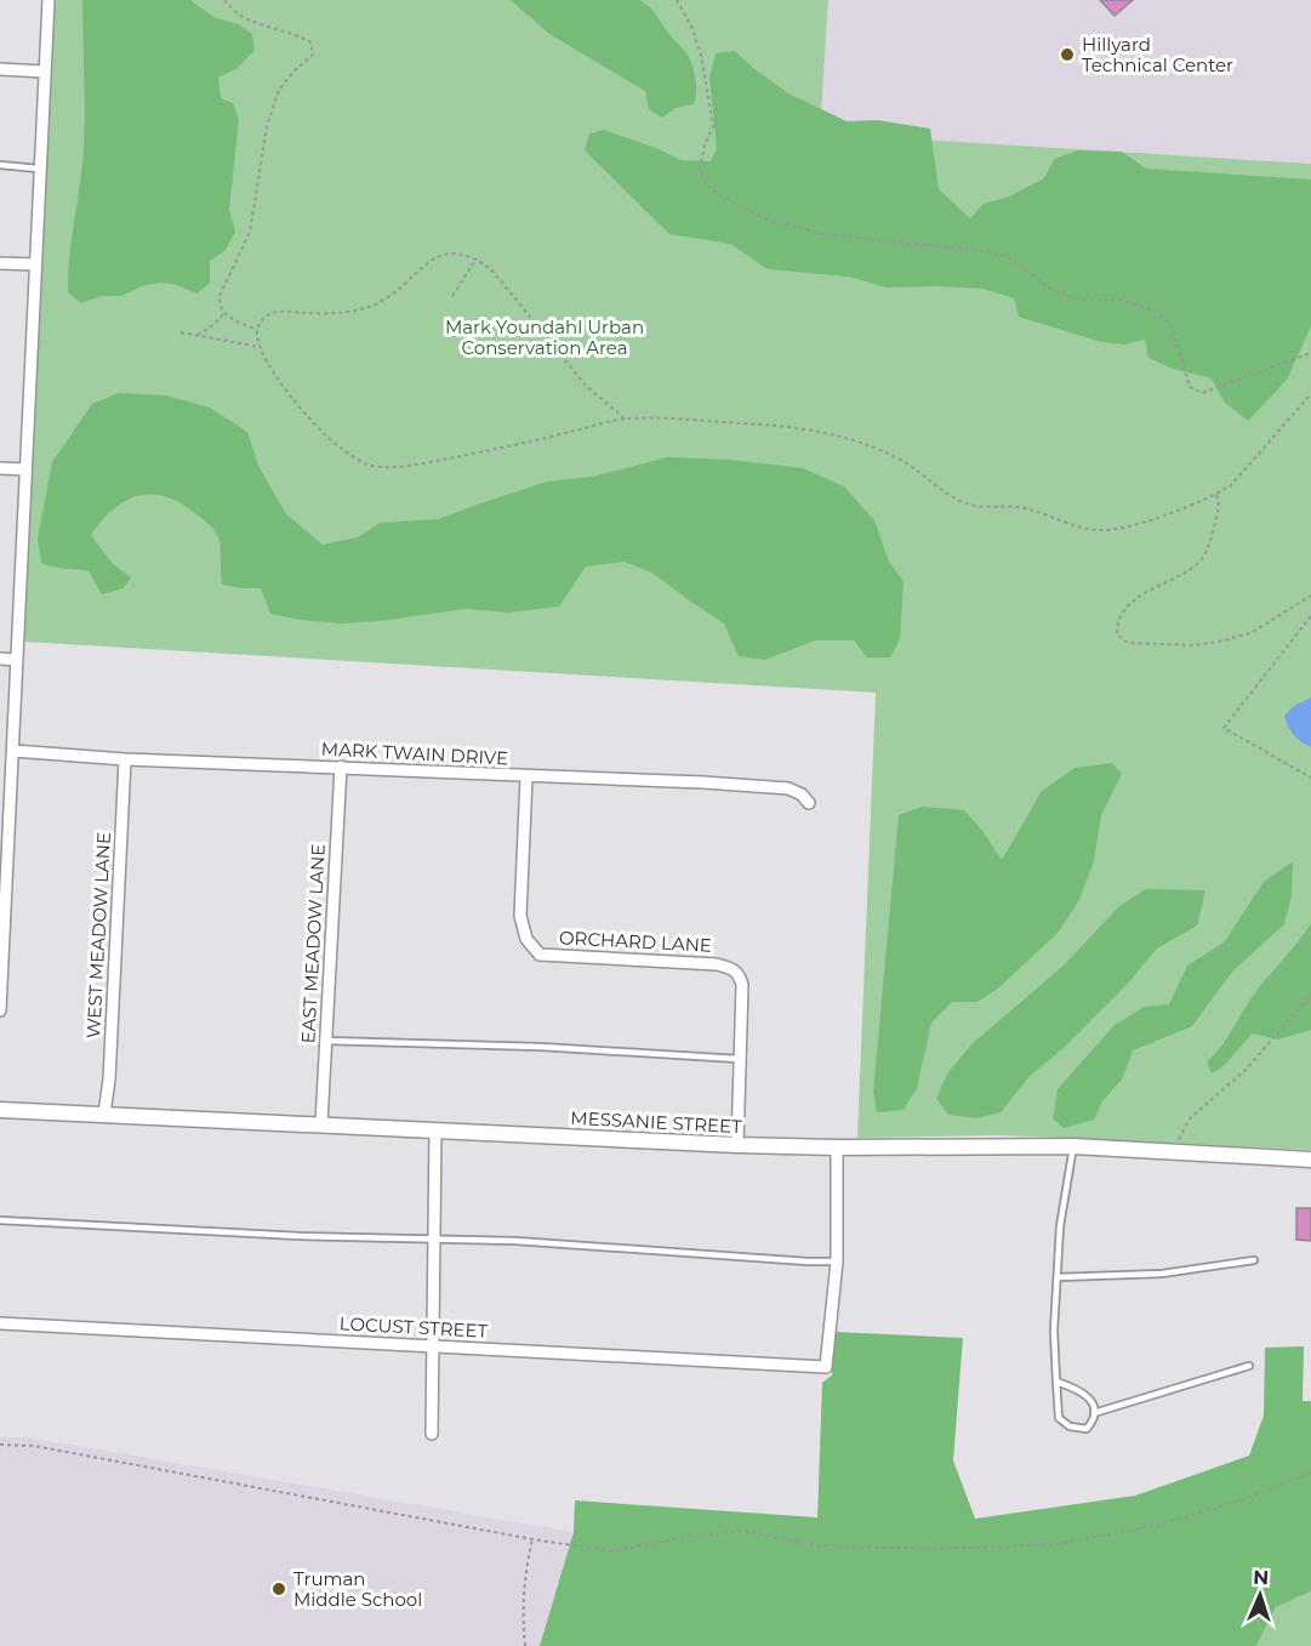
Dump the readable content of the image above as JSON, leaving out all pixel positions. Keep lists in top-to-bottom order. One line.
{"streets":{"street":["MARK TWAIN DRIVE","WEST MEADOW LANE","ORCHARD LANE","EAST MEADOW LANE","MESSANIE STREET","LOCUST STREET"]},"crossings":[["MARK TWAIN DRIVE","WEST MEADOW LANE"],["MARK TWAIN DRIVE","ORCHARD LANE"],["MARK TWAIN DRIVE","EAST MEADOW LANE"],["WEST MEADOW LANE","MESSANIE STREET"],["ORCHARD LANE","MESSANIE STREET"],["EAST MEADOW LANE","MESSANIE STREET"]],"parks":["Mark Youndahl Urban Conservation Area"],"places":["Hillyard Technical Center","Truman Middle School"],"north":"top"}
